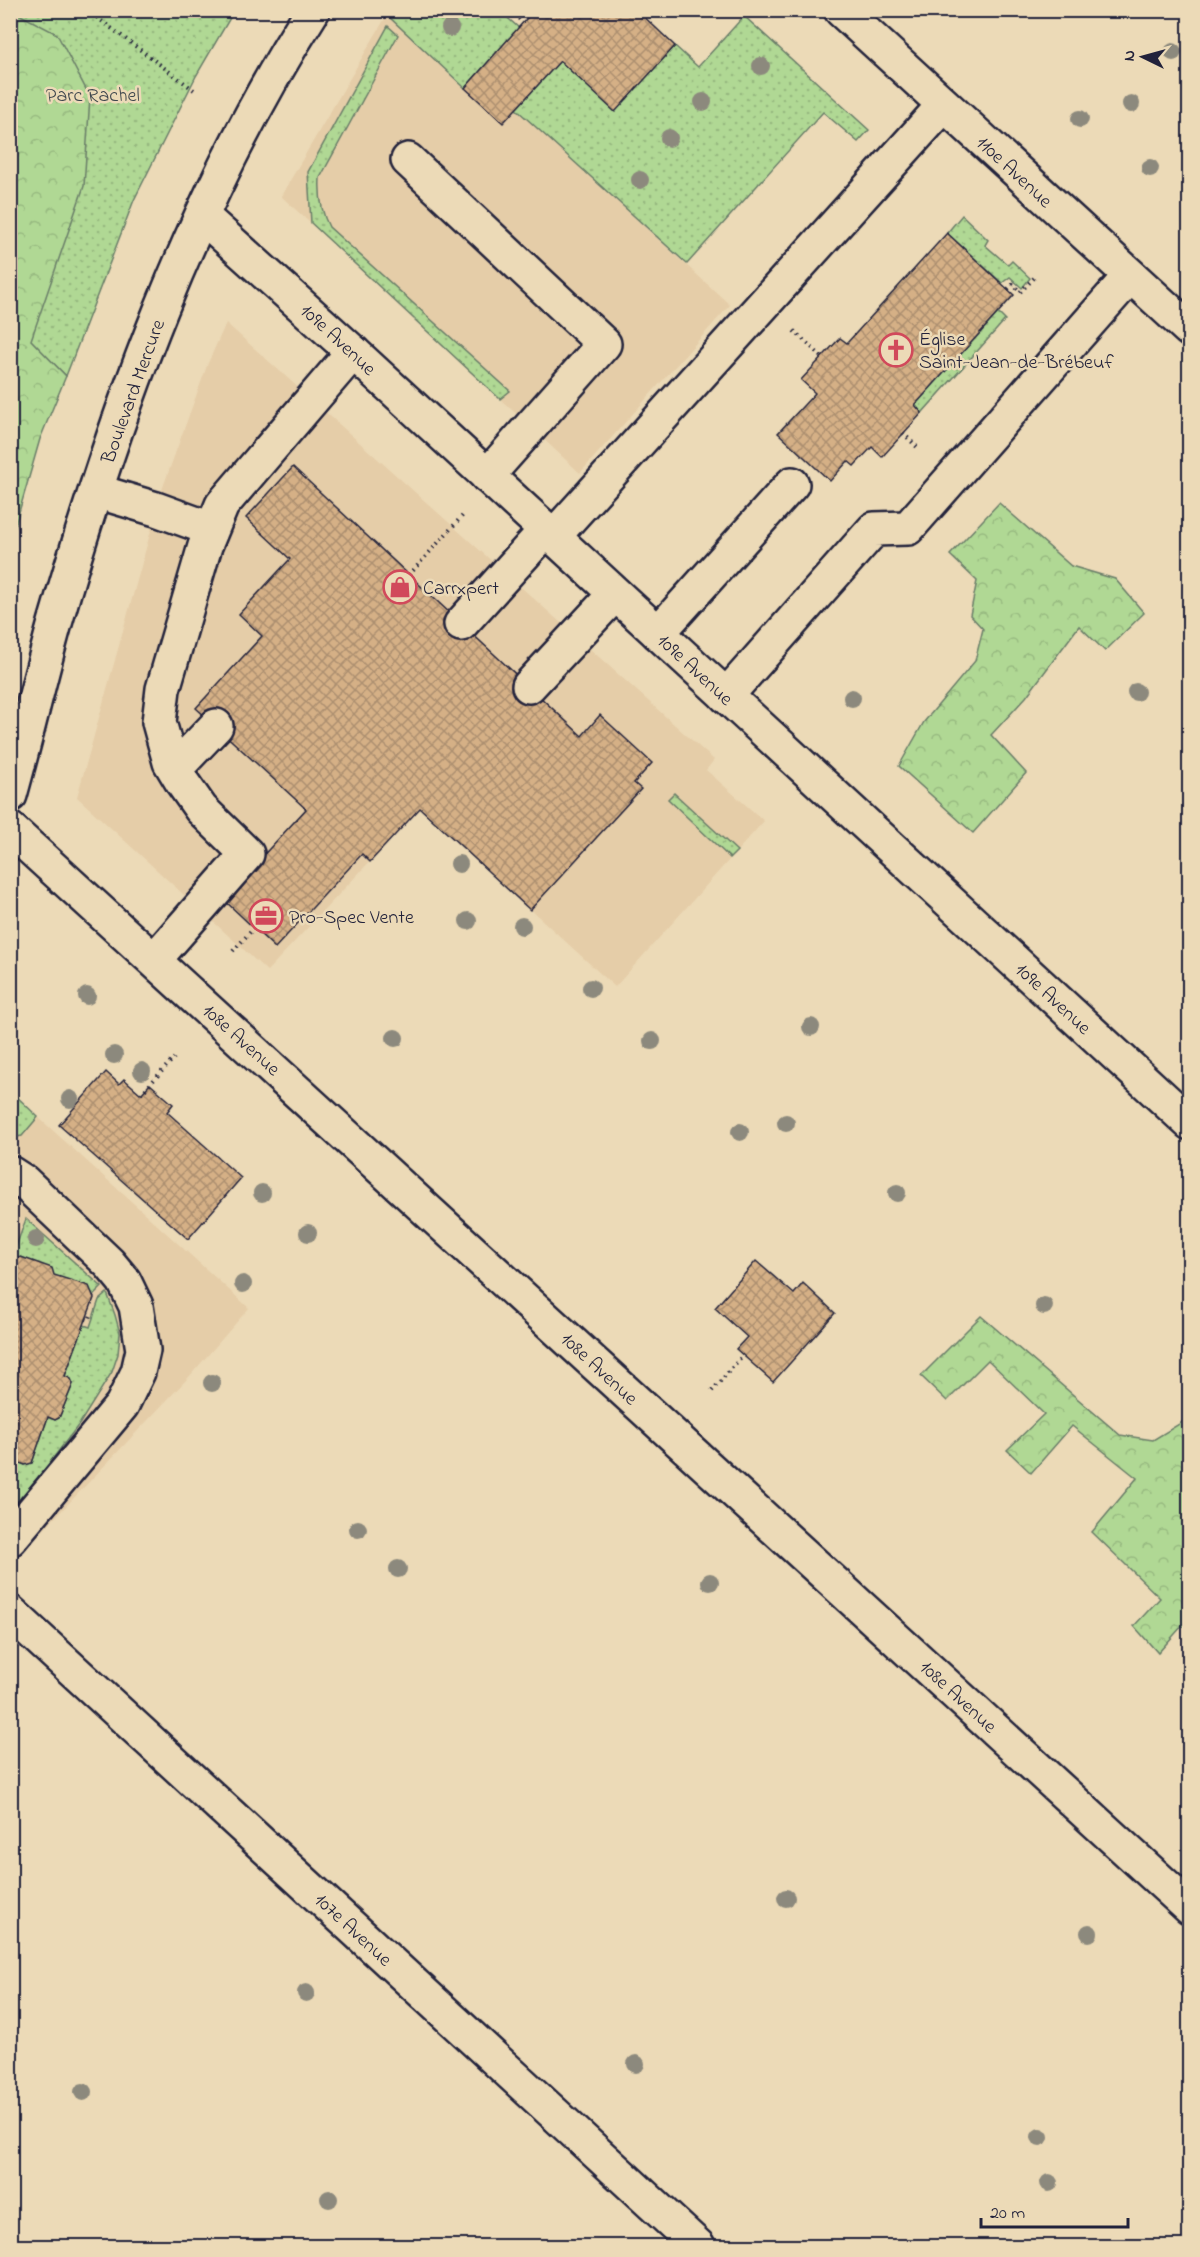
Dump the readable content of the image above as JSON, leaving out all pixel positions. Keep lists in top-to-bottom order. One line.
{"streets":{"street":["110e Avenue","109e Avenue","Boulevard Mercure","108e Avenue","107e Avenue"]},"crossings":[["109e Avenue","Boulevard Mercure"]],"parks":["Parc Rachel"],"places":{"church":["Église Saint-Jean-de-Brébeuf"],"shop":["Carrxpert"],"office":["Pro-Spec Vente"]},"scale_bar":"20 m","north":"left"}
